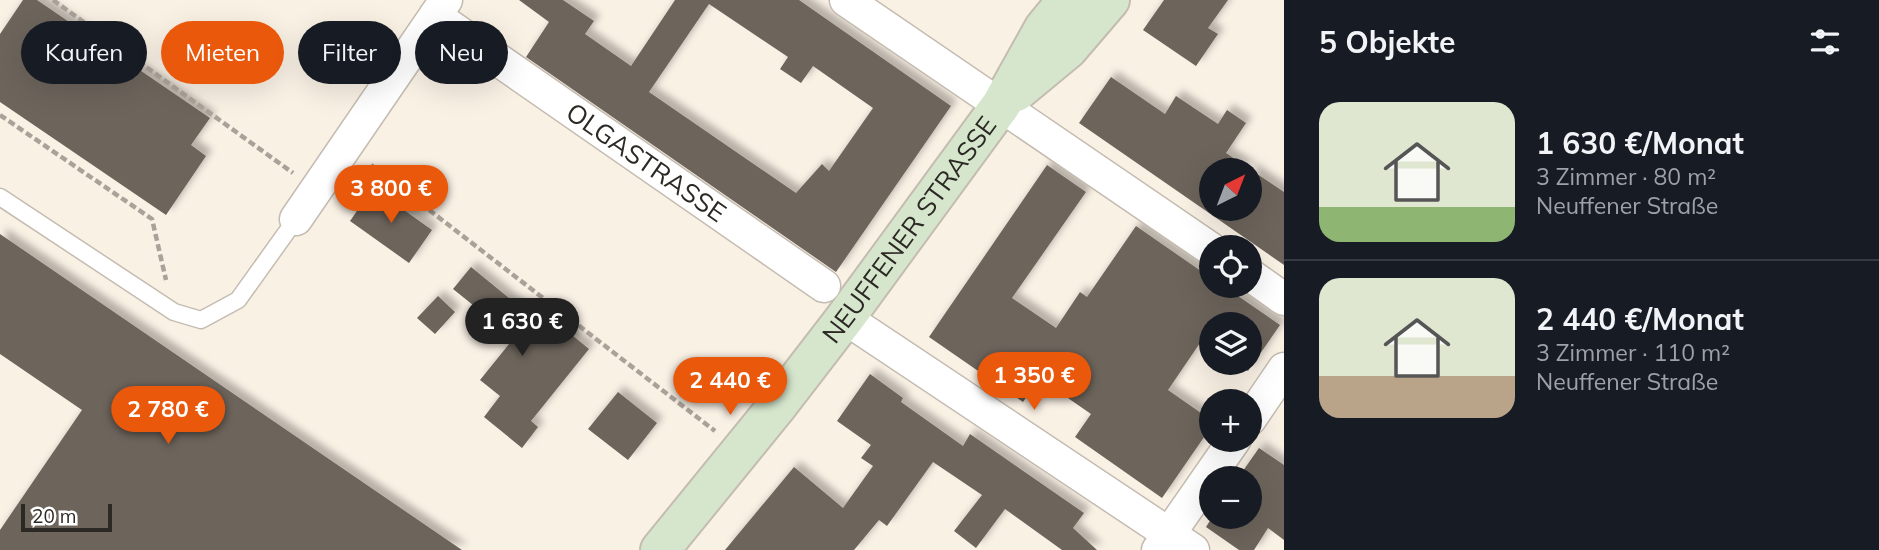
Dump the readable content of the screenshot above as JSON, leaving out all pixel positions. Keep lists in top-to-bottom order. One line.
{"streets":{"main road":["NEUFFENER STRASSE"],"street":["OLGASTRASSE"]},"scale_bar":"20 m","north":"top right","page":{"heading":"5 Objekte","chip":["Kaufen","Mieten","Filter","Neu"],"list":[{"name":"1 630 €/Monat","note":"3 Zimmer · 80 m² · Neuffener Straße"},{"name":"2 440 €/Monat","note":"3 Zimmer · 110 m² · Neuffener Straße"}],"map_buttons":["+","−"],"price":["3 800 €","1 630 €","1 350 €","2 440 €","2 780 €"],"scale":"20 m"}}
